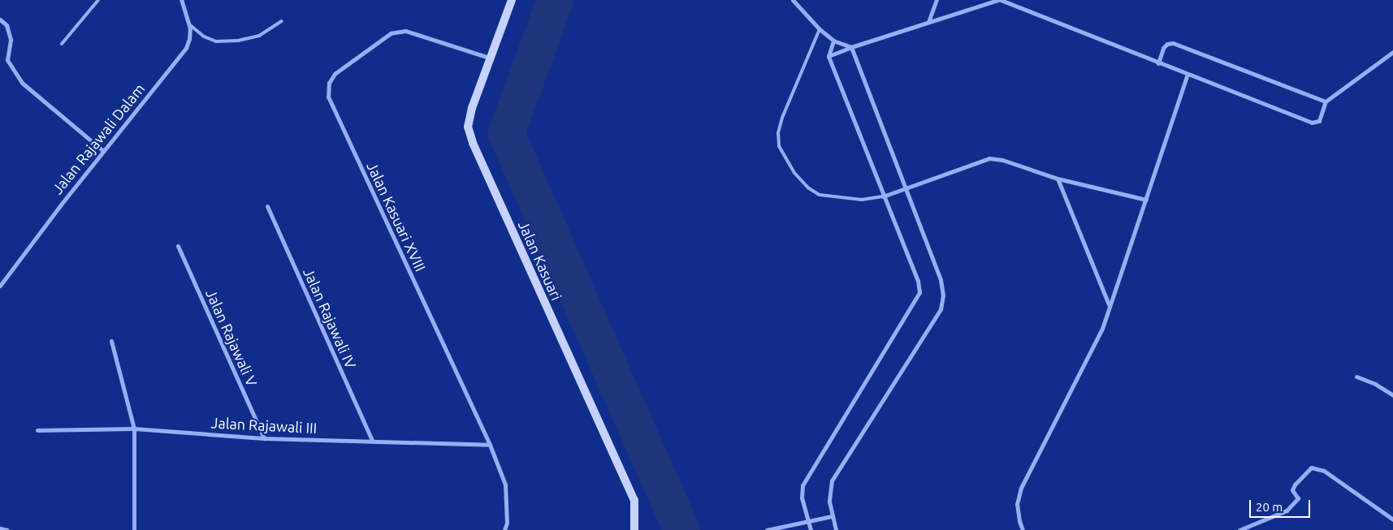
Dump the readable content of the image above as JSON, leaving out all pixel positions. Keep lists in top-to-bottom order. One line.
{"streets":{"main road":["Jalan Kasuari"],"street":["Jalan Rajawali Dalam","Jalan Kasuari XVIII","Jalan Rajawali IV","Jalan Rajawali V","Jalan Rajawali III"]},"crossings":[["Jalan Kasuari XVIII","Jalan Kasuari"],["Jalan Kasuari XVIII","Jalan Rajawali III"],["Jalan Rajawali IV","Jalan Rajawali III"],["Jalan Rajawali V","Jalan Rajawali III"]],"scale_bar":"20 m"}
